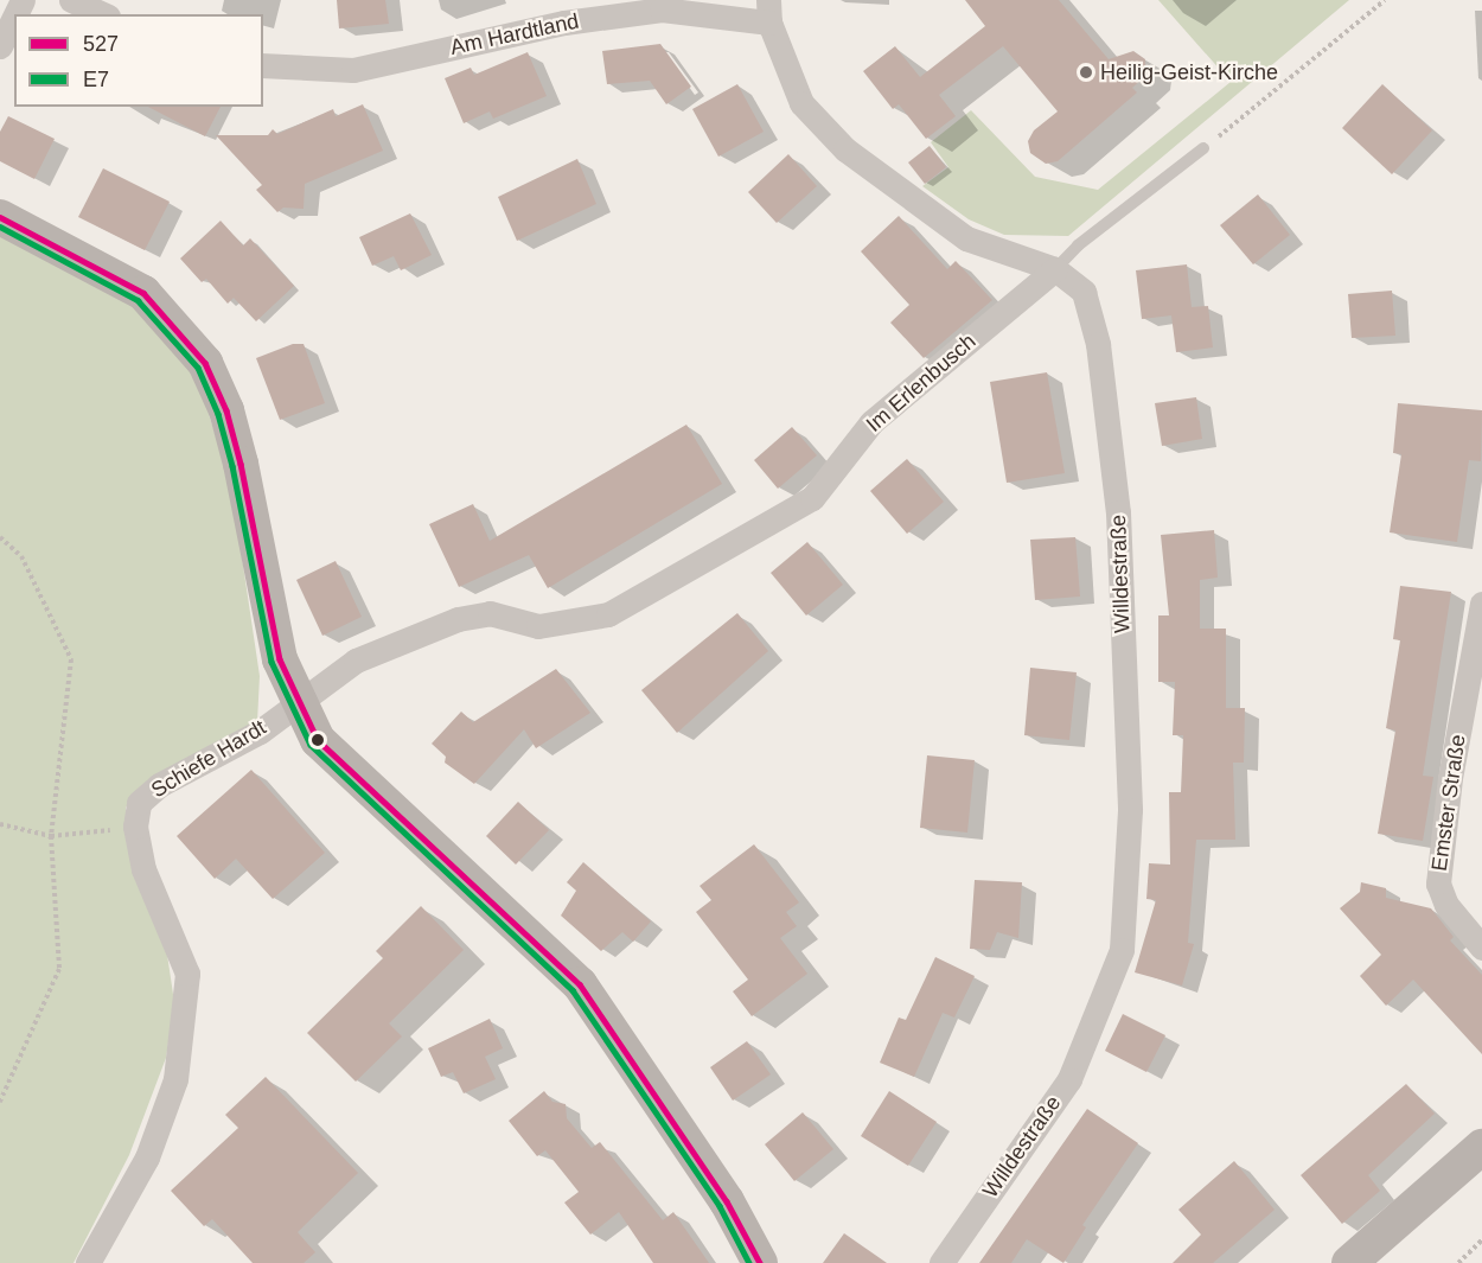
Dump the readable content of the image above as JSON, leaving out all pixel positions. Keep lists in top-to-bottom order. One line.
{"streets":{"street":["Am Hardtland","Im Erlenbusch","Willdestraße","Schiefe Hardt","Emster Straße"]},"crossings":[["Am Hardtland","Willdestraße"],["Im Erlenbusch","Willdestraße"],["Im Erlenbusch","Schiefe Hardt"]],"places":["Heilig-Geist-Kirche"],"lines":["transit line 527","transit line E7"],"legend":["527","E7"]}
